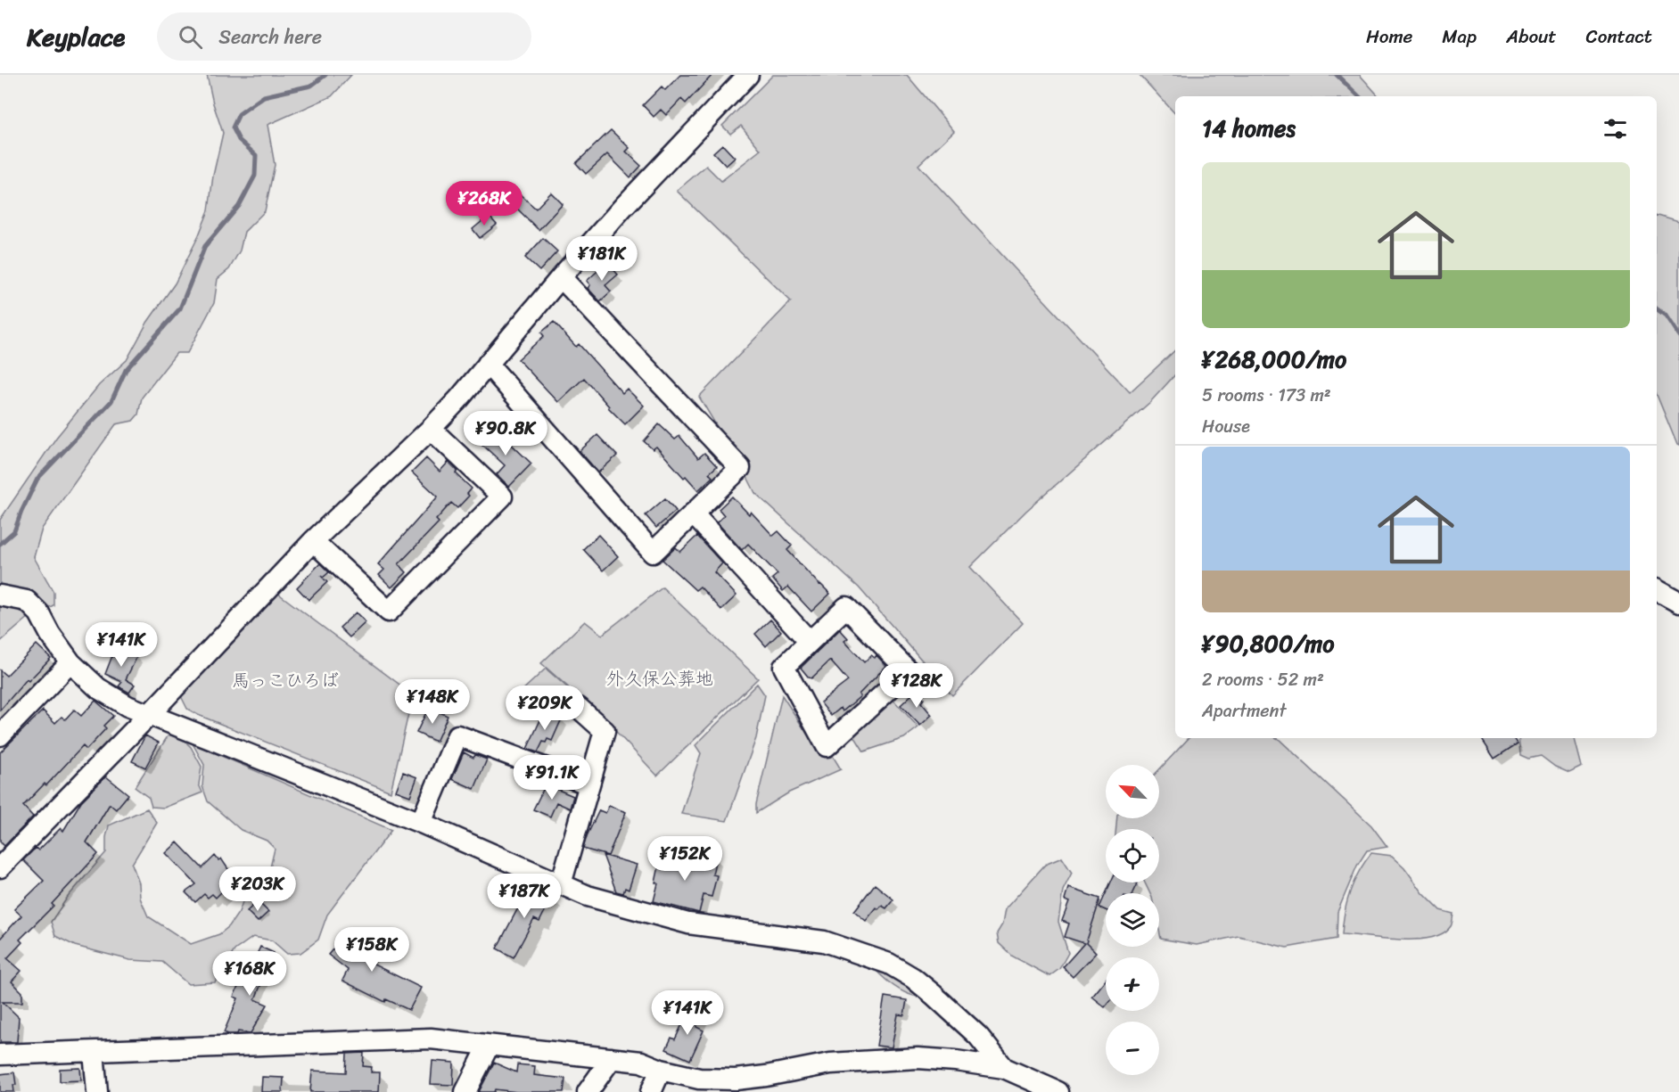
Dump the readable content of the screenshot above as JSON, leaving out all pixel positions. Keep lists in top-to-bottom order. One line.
{"parks":["外久保公葬地","馬っこひろば"],"north":"top left","page":{"header":"Keyplace","search":"Search here","nav":["Home","Map","About","Contact"],"heading":"14 homes","list":[{"name":"¥268,000/mo","note":"5 rooms · 173 m² · House"},{"name":"¥90,800/mo","note":"2 rooms · 52 m² · Apartment"}],"price":["¥268K","¥181K","¥90.8K","¥141K","¥128K","¥148K","¥209K","¥91.1K","¥152K","¥203K","¥187K","¥158K","¥168K","¥141K"],"map_buttons":["+","−"]}}
